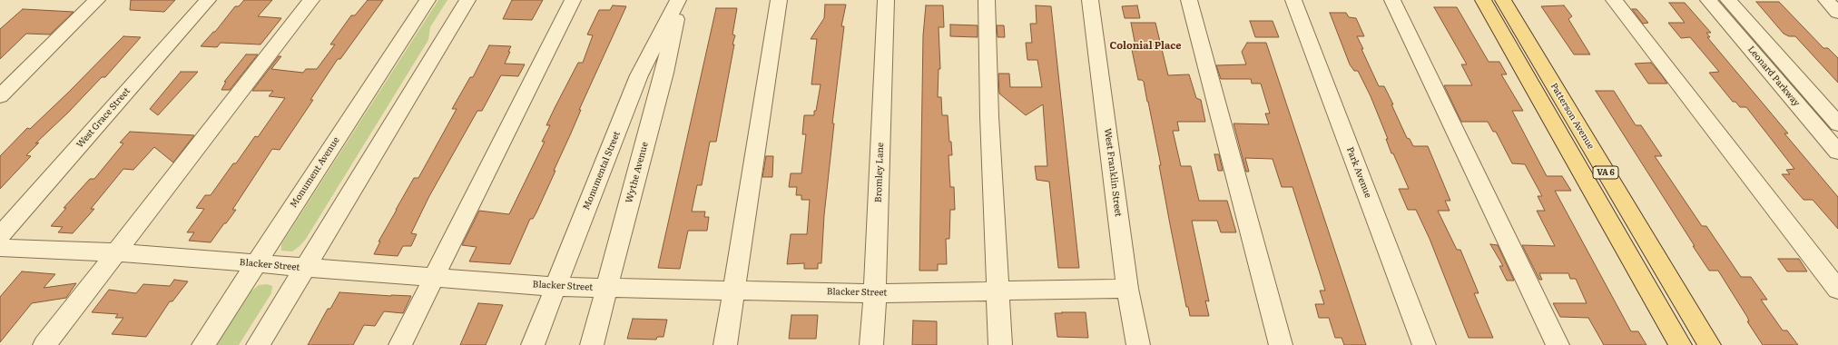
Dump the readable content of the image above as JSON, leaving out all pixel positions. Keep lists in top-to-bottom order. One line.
{"streets":{"main road":["Patterson Avenue","VA 6"],"street":["Leonard Parkway","West Grace Street","Monumental Street","Monument Avenue","Wythe Avenue","Bromley Lane","West Franklin Street","Park Avenue","Blacker Street"]},"crossings":[["Monumental Street","Wythe Avenue"],["Monumental Street","Blacker Street"],["Monument Avenue","Blacker Street"],["Wythe Avenue","Blacker Street"],["Bromley Lane","Blacker Street"],["West Franklin Street","Blacker Street"]],"districts":["Colonial Place"]}
